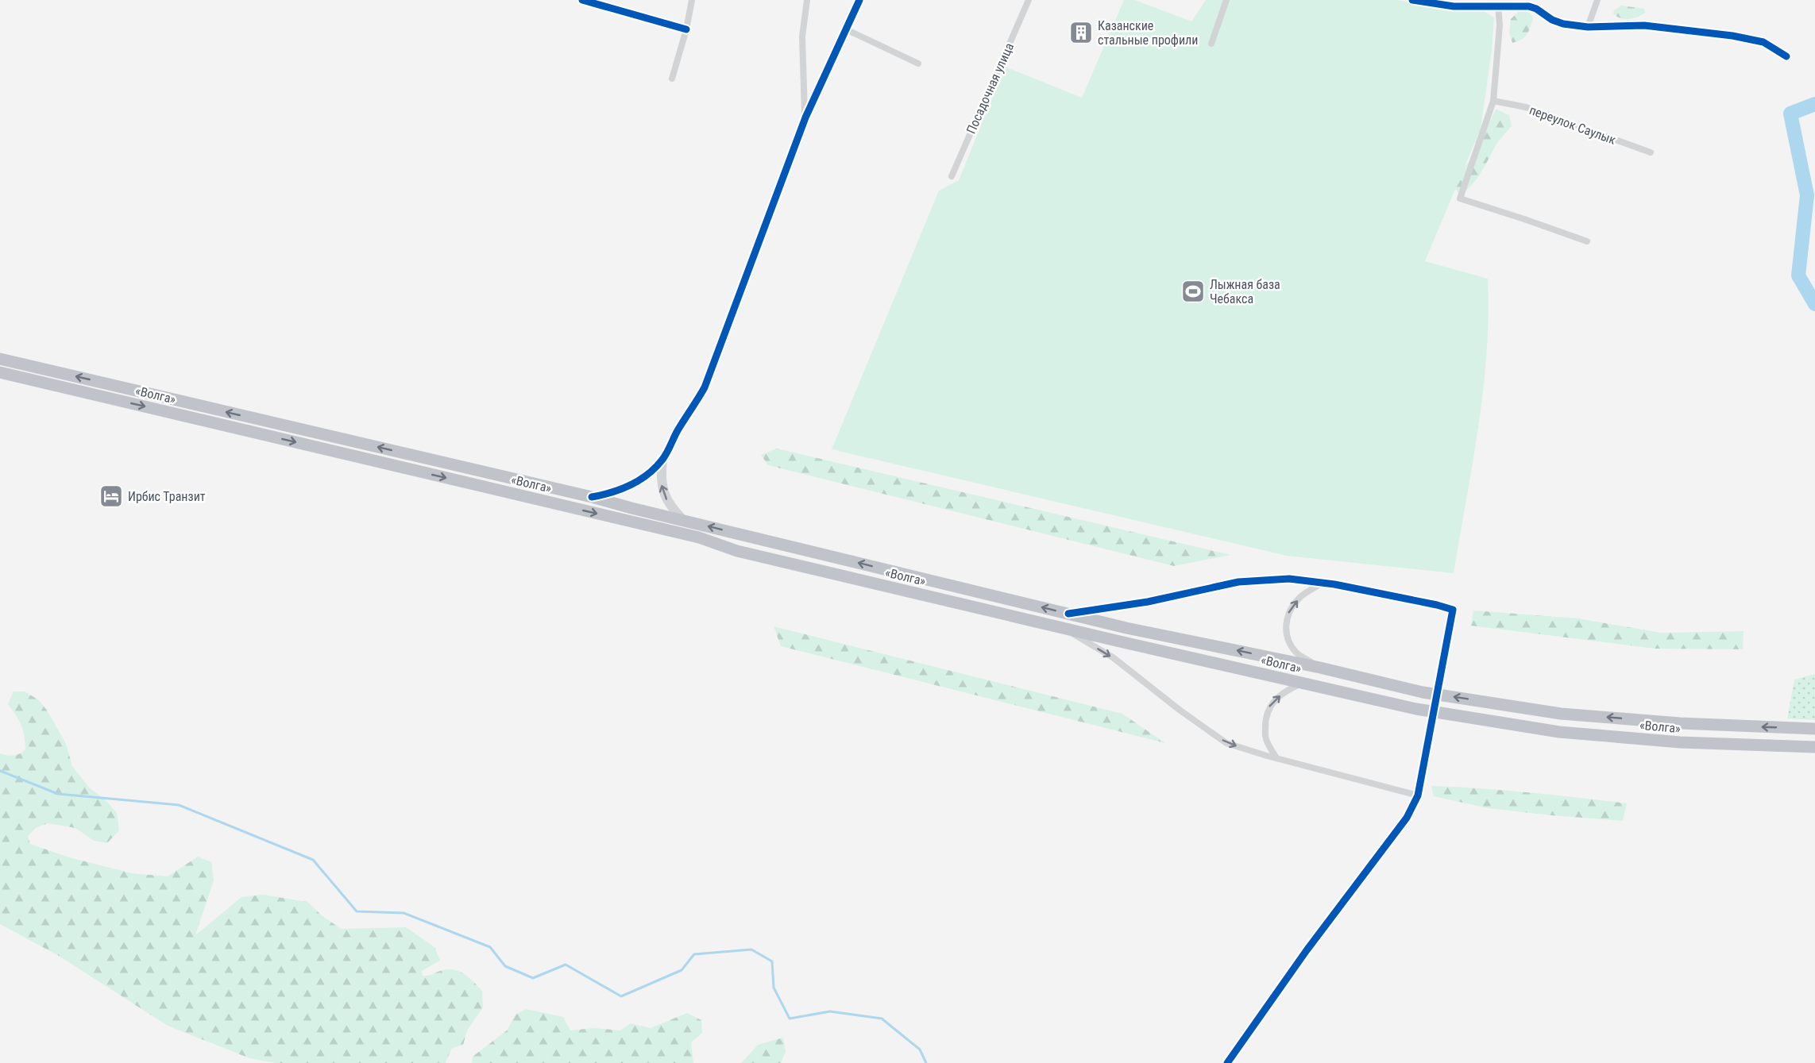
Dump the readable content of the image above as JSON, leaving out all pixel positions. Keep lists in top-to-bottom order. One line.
{"streets":{"highway":["«Волга»"],"street":["Посадочная улица","переулок Саулык"]},"places":{"building":["Казанские стальные профили"],"sports":["Лыжная база Чебакса"],"hotel":["Ирбис Транзит"]}}
